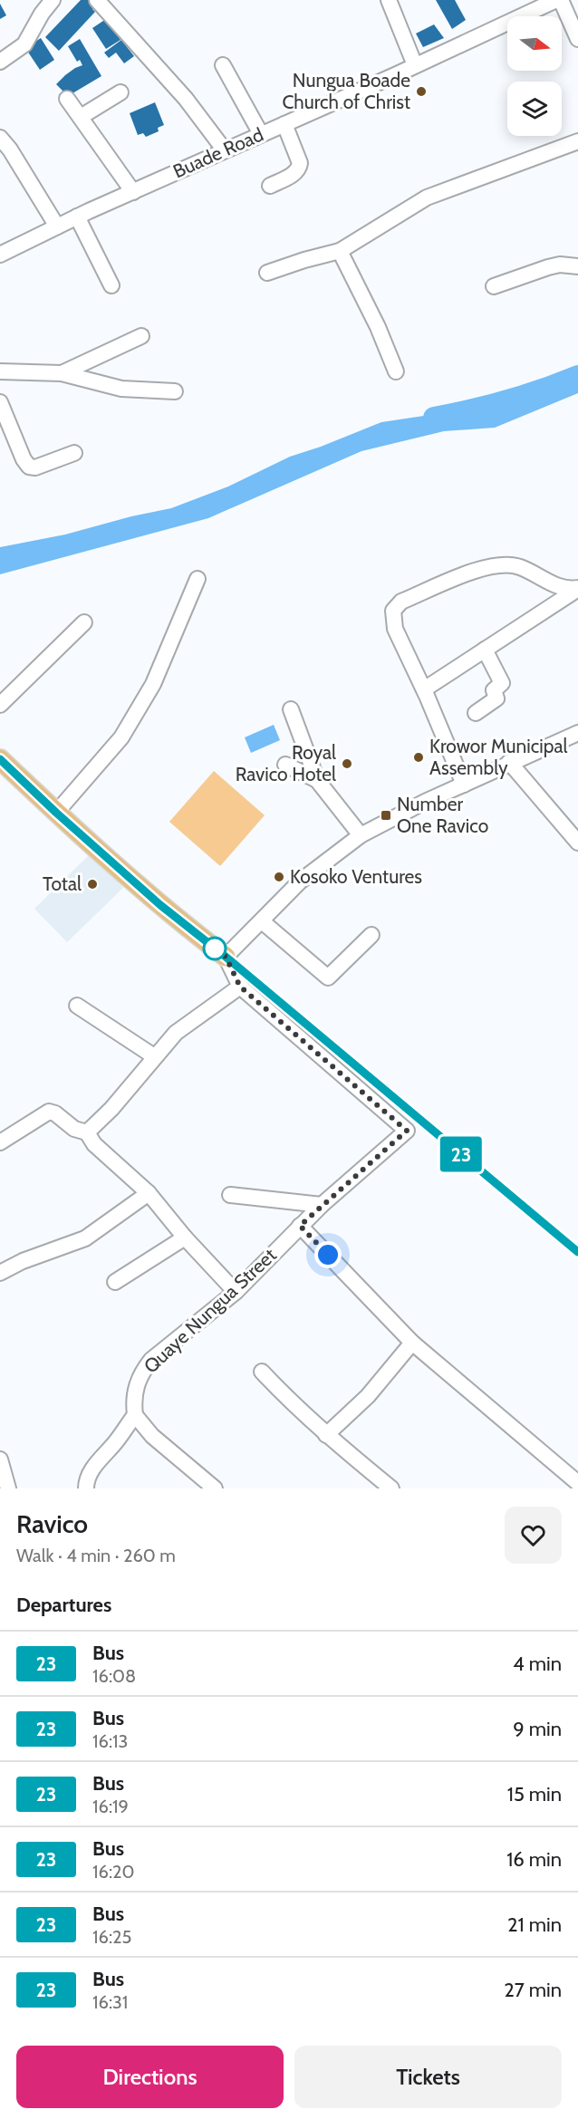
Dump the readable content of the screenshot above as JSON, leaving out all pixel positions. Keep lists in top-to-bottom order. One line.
{"streets":{"street":["Buade Road","Quaye Nungua Street"]},"places":{"other":["Nungua Boade Church of Christ","Krowor Municipal Assembly","Royal Ravico Hotel","Kosoko Ventures","Total"],"transit":["Number One Ravico"]},"lines":["bus line 23"],"north":"right","page":{"on_map":"23","heading":[["Ravico","Walk · 4 min · 260 m"],"Departures"],"list":[{"mark":"23","name":"Bus","note":"16:08","value":"4 min"},{"mark":"23","name":"Bus","note":"16:13","value":"9 min"},{"mark":"23","name":"Bus","note":"16:19","value":"15 min"},{"mark":"23","name":"Bus","note":"16:20","value":"16 min"},{"mark":"23","name":"Bus","note":"16:25","value":"21 min"},{"mark":"23","name":"Bus","note":"16:31","value":"27 min"}],"buttons":["Directions","Tickets"]}}
